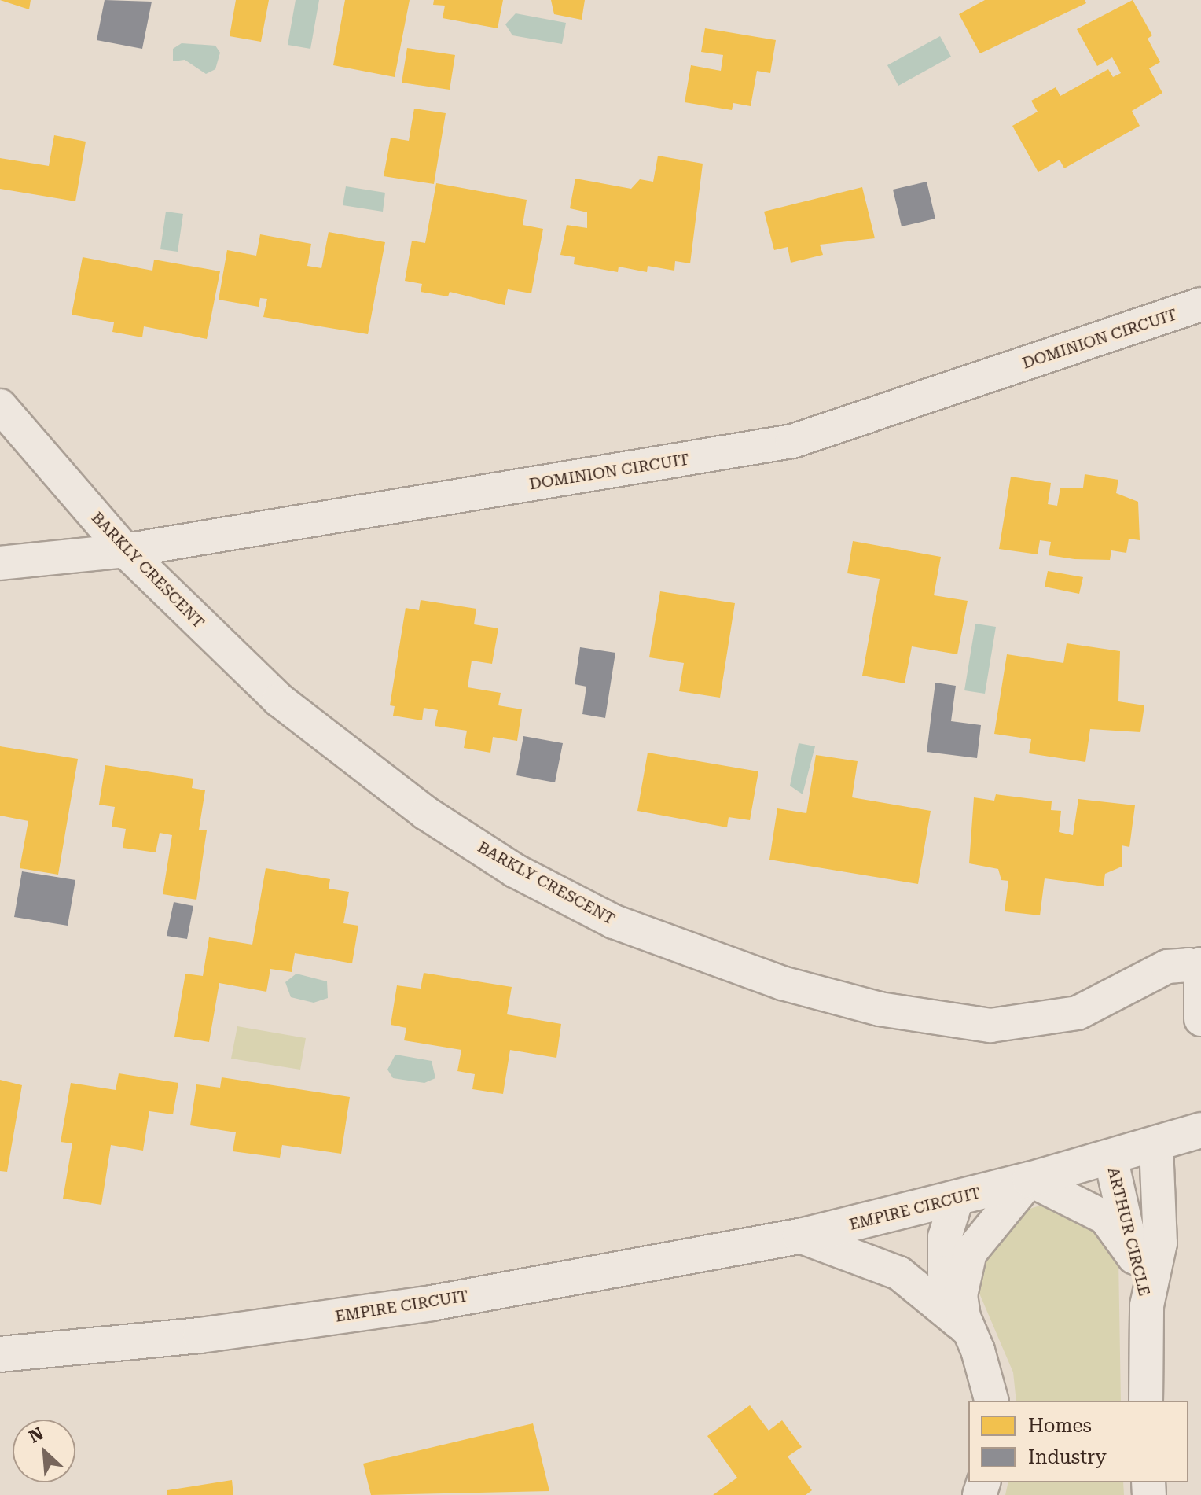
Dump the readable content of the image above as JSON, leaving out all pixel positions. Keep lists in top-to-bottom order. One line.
{"streets":{"street":["DOMINION CIRCUIT","BARKLY CRESCENT","EMPIRE CIRCUIT","ARTHUR CIRCLE"]},"crossings":[["DOMINION CIRCUIT","BARKLY CRESCENT"],["EMPIRE CIRCUIT","ARTHUR CIRCLE"]],"legend":["Homes","Industry"],"north":"top left"}
